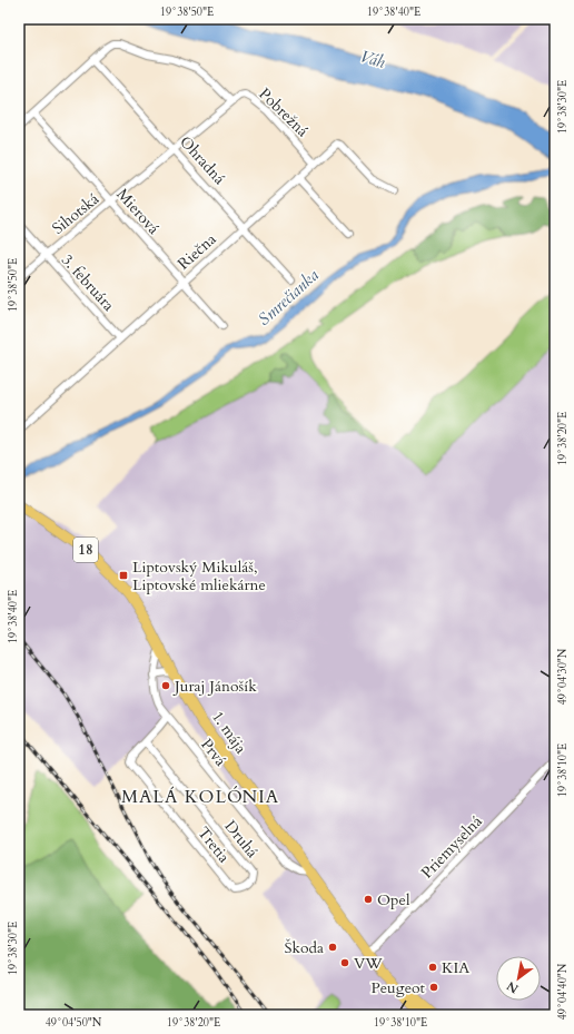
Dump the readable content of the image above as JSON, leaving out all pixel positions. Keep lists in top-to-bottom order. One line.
{"streets":{"main road":["18","1. mája"],"street":["Pobrežná","Ohradná","Mierová","Sihotská","Riečna","3. februára","Prvá","Druhá","Tretia","Priemyselná"]},"crossings":[["Pobrežná","Sihotská"],["Pobrežná","Riečna"],["Ohradná","Sihotská"],["Ohradná","Riečna"],["Mierová","Sihotská"],["Mierová","Riečna"],["Sihotská","3. februára"],["Riečna","3. februára"],["1. mája","Prvá"],["1. mája","Priemyselná"],["Druhá","Tretia"]],"districts":["MALÁ KOLÓNIA"],"water":["Váh","Smrečianka"],"places":{"transit":["Liptovský Mikuláš, Liptovské mliekárne"],"other":["Juraj Jánošík","Opel","Škoda","VW","KIA","Peugeot"]},"north":"bottom left","coordinates":["19°38'50\"E","19°38'40\"E","19°38'30\"E","19°38'20\"E","49°04'30\"N","19°38'10\"E","49°04'40\"N","49°04'50\"N"]}
